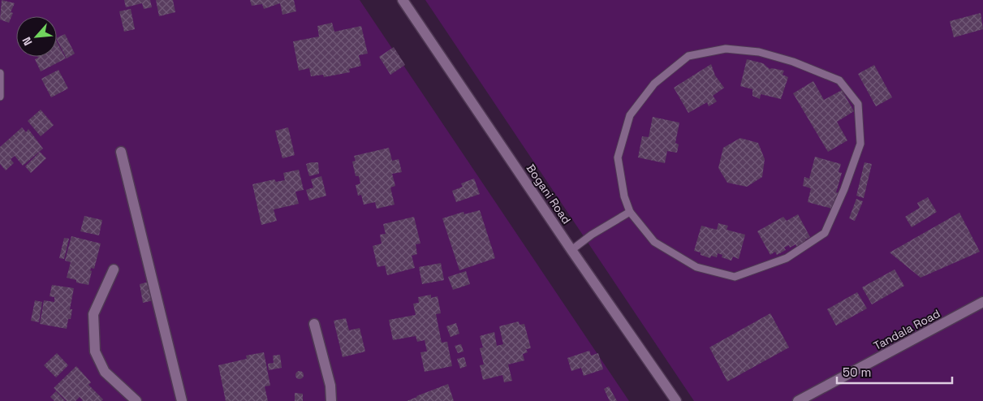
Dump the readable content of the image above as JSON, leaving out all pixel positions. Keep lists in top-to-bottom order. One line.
{"streets":{"street":["Bogani Road","Tandala Road"]},"scale_bar":"50 m","north":"bottom left"}
